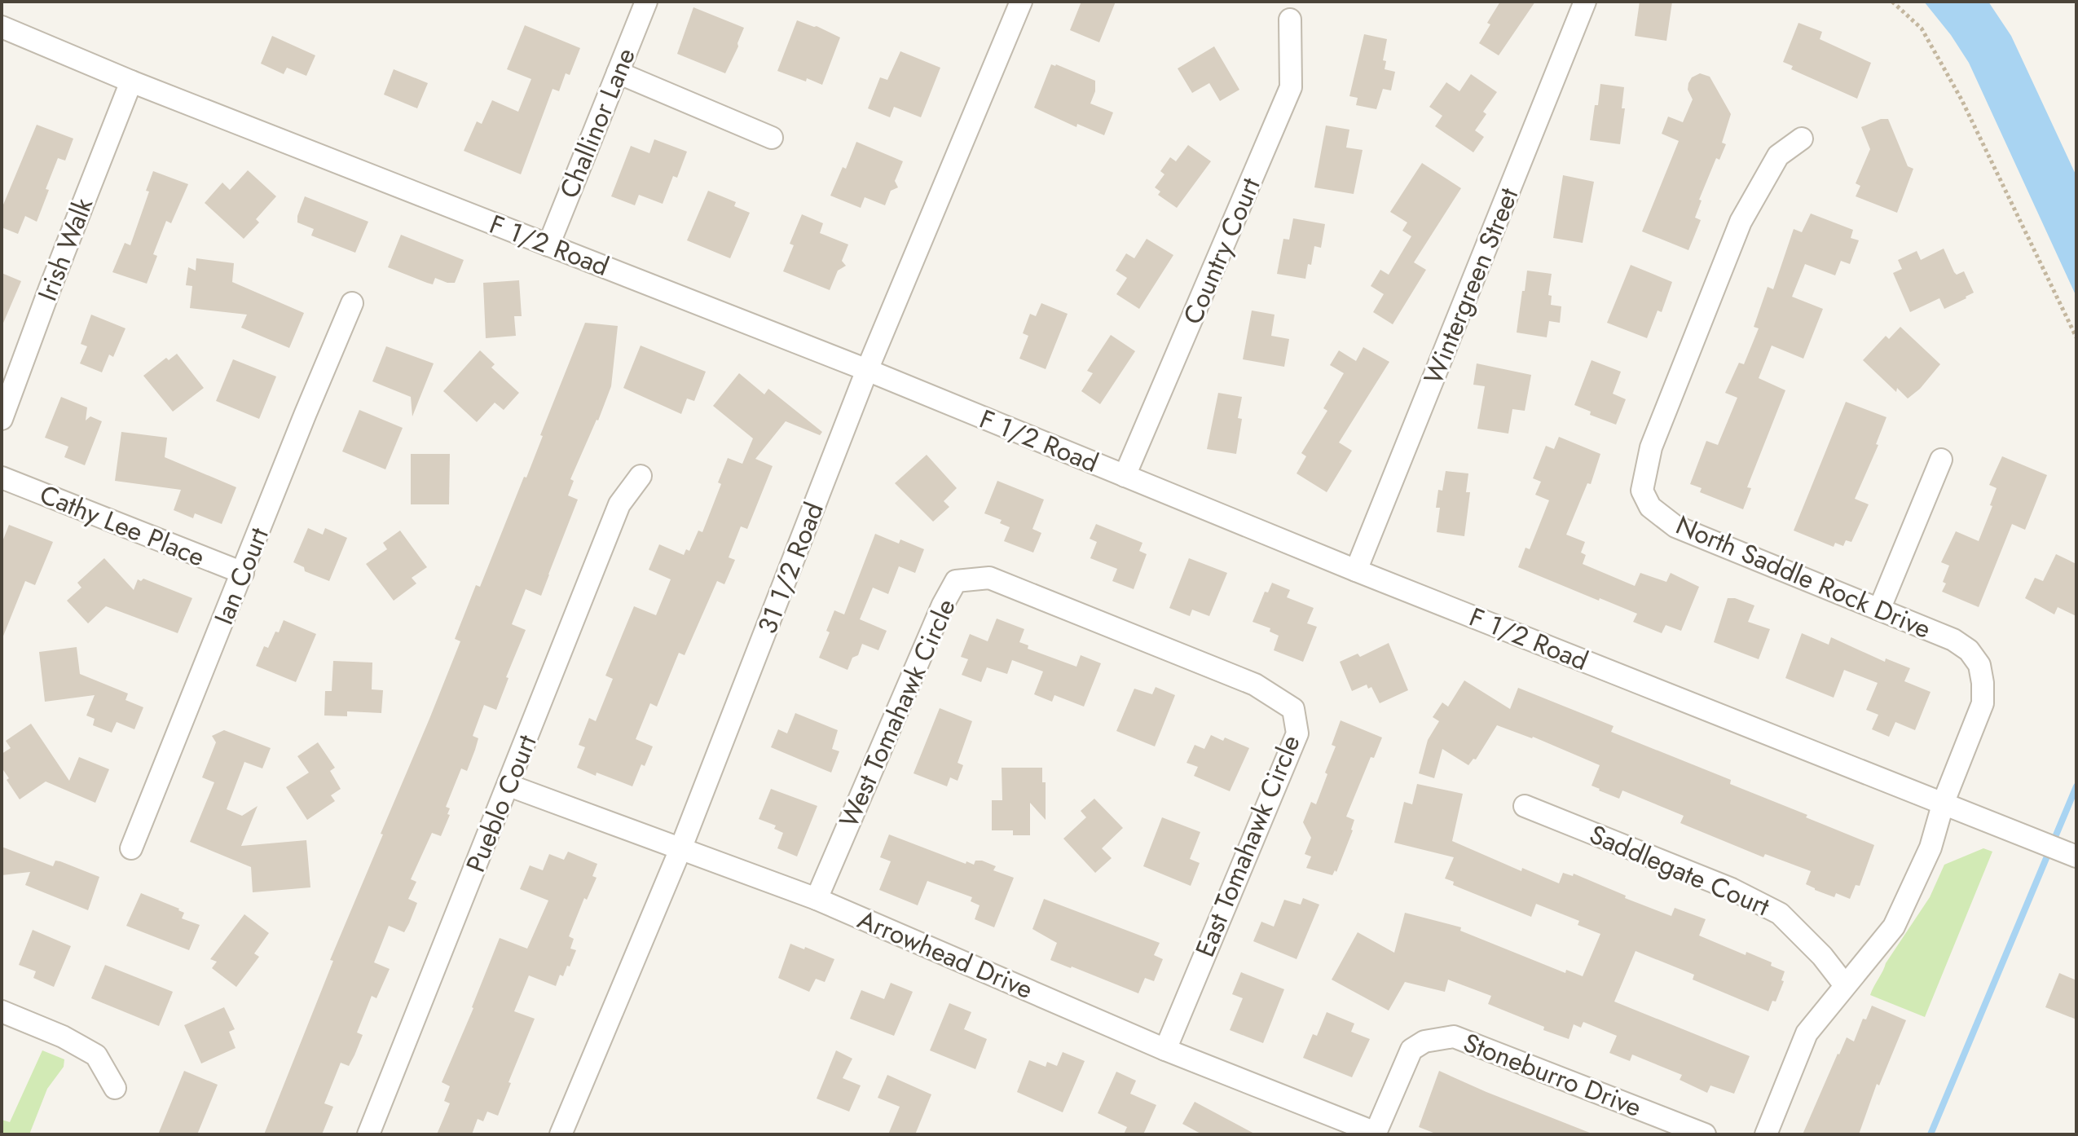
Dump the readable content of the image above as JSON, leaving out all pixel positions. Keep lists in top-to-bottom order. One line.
{"streets":{"street":["Challinor Lane","F 1/2 Road","Irish Walk","Country Court","Wintergreen Street","Cathy Lee Place","31 1/2 Road","Ian Court","North Saddle Rock Drive","West Tomahawk Circle","Pueblo Court","East Tomahawk Circle","Saddlegate Court","Arrowhead Drive","Stoneburro Drive"]},"crossings":[["Challinor Lane","F 1/2 Road"],["F 1/2 Road","Irish Walk"],["F 1/2 Road","Country Court"],["F 1/2 Road","Wintergreen Street"],["F 1/2 Road","31 1/2 Road"],["F 1/2 Road","North Saddle Rock Drive"],["Cathy Lee Place","Ian Court"],["31 1/2 Road","Arrowhead Drive"],["North Saddle Rock Drive","Saddlegate Court"],["West Tomahawk Circle","East Tomahawk Circle"],["West Tomahawk Circle","Arrowhead Drive"],["Pueblo Court","Arrowhead Drive"],["East Tomahawk Circle","Arrowhead Drive"],["Arrowhead Drive","Stoneburro Drive"]]}
